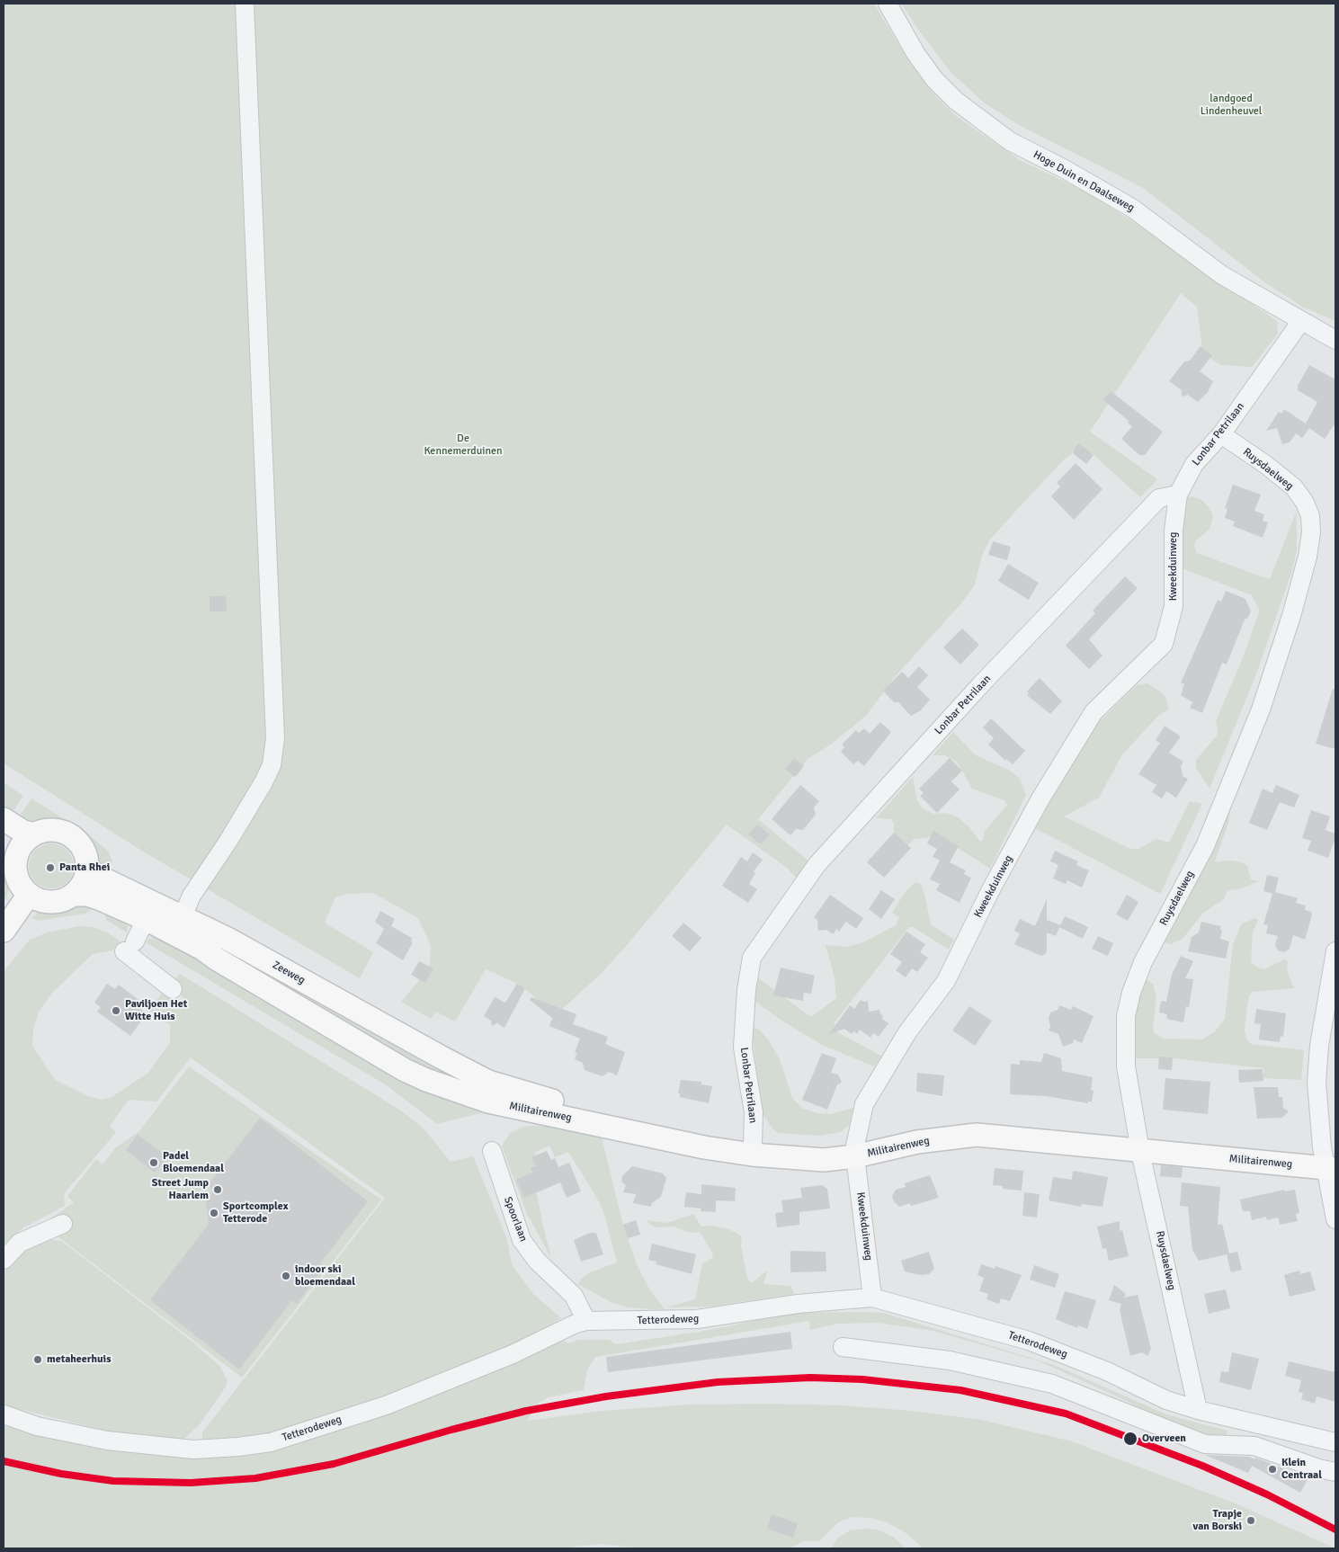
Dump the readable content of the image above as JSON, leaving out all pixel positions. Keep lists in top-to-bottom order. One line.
{"streets":{"main road":["Zeeweg","Militairenweg"],"street":["Hoge Duin en Daalseweg","Lonbar Petrilaan","Ruysdaelweg","Kweekduinweg","Spoorlaan","Tetterodeweg"]},"crossings":[["Hoge Duin en Daalseweg","Lonbar Petrilaan"],["Lonbar Petrilaan","Ruysdaelweg"],["Lonbar Petrilaan","Kweekduinweg"],["Lonbar Petrilaan","Militairenweg"],["Ruysdaelweg","Militairenweg"],["Ruysdaelweg","Tetterodeweg"],["Kweekduinweg","Militairenweg"],["Kweekduinweg","Tetterodeweg"],["Zeeweg","Militairenweg"],["Spoorlaan","Tetterodeweg"]],"parks":["landgoed Lindenheuvel","De Kennemerduinen"],"places":["Panta Rhei","Paviljoen Het Witte Huis","Padel Bloemendaal","Street Jump Haarlem","Sportcomplex Tetterode","indoor ski bloemendaal","metaheerhuis","Overveen","Klein Centraal","Trapje van Borski"]}
